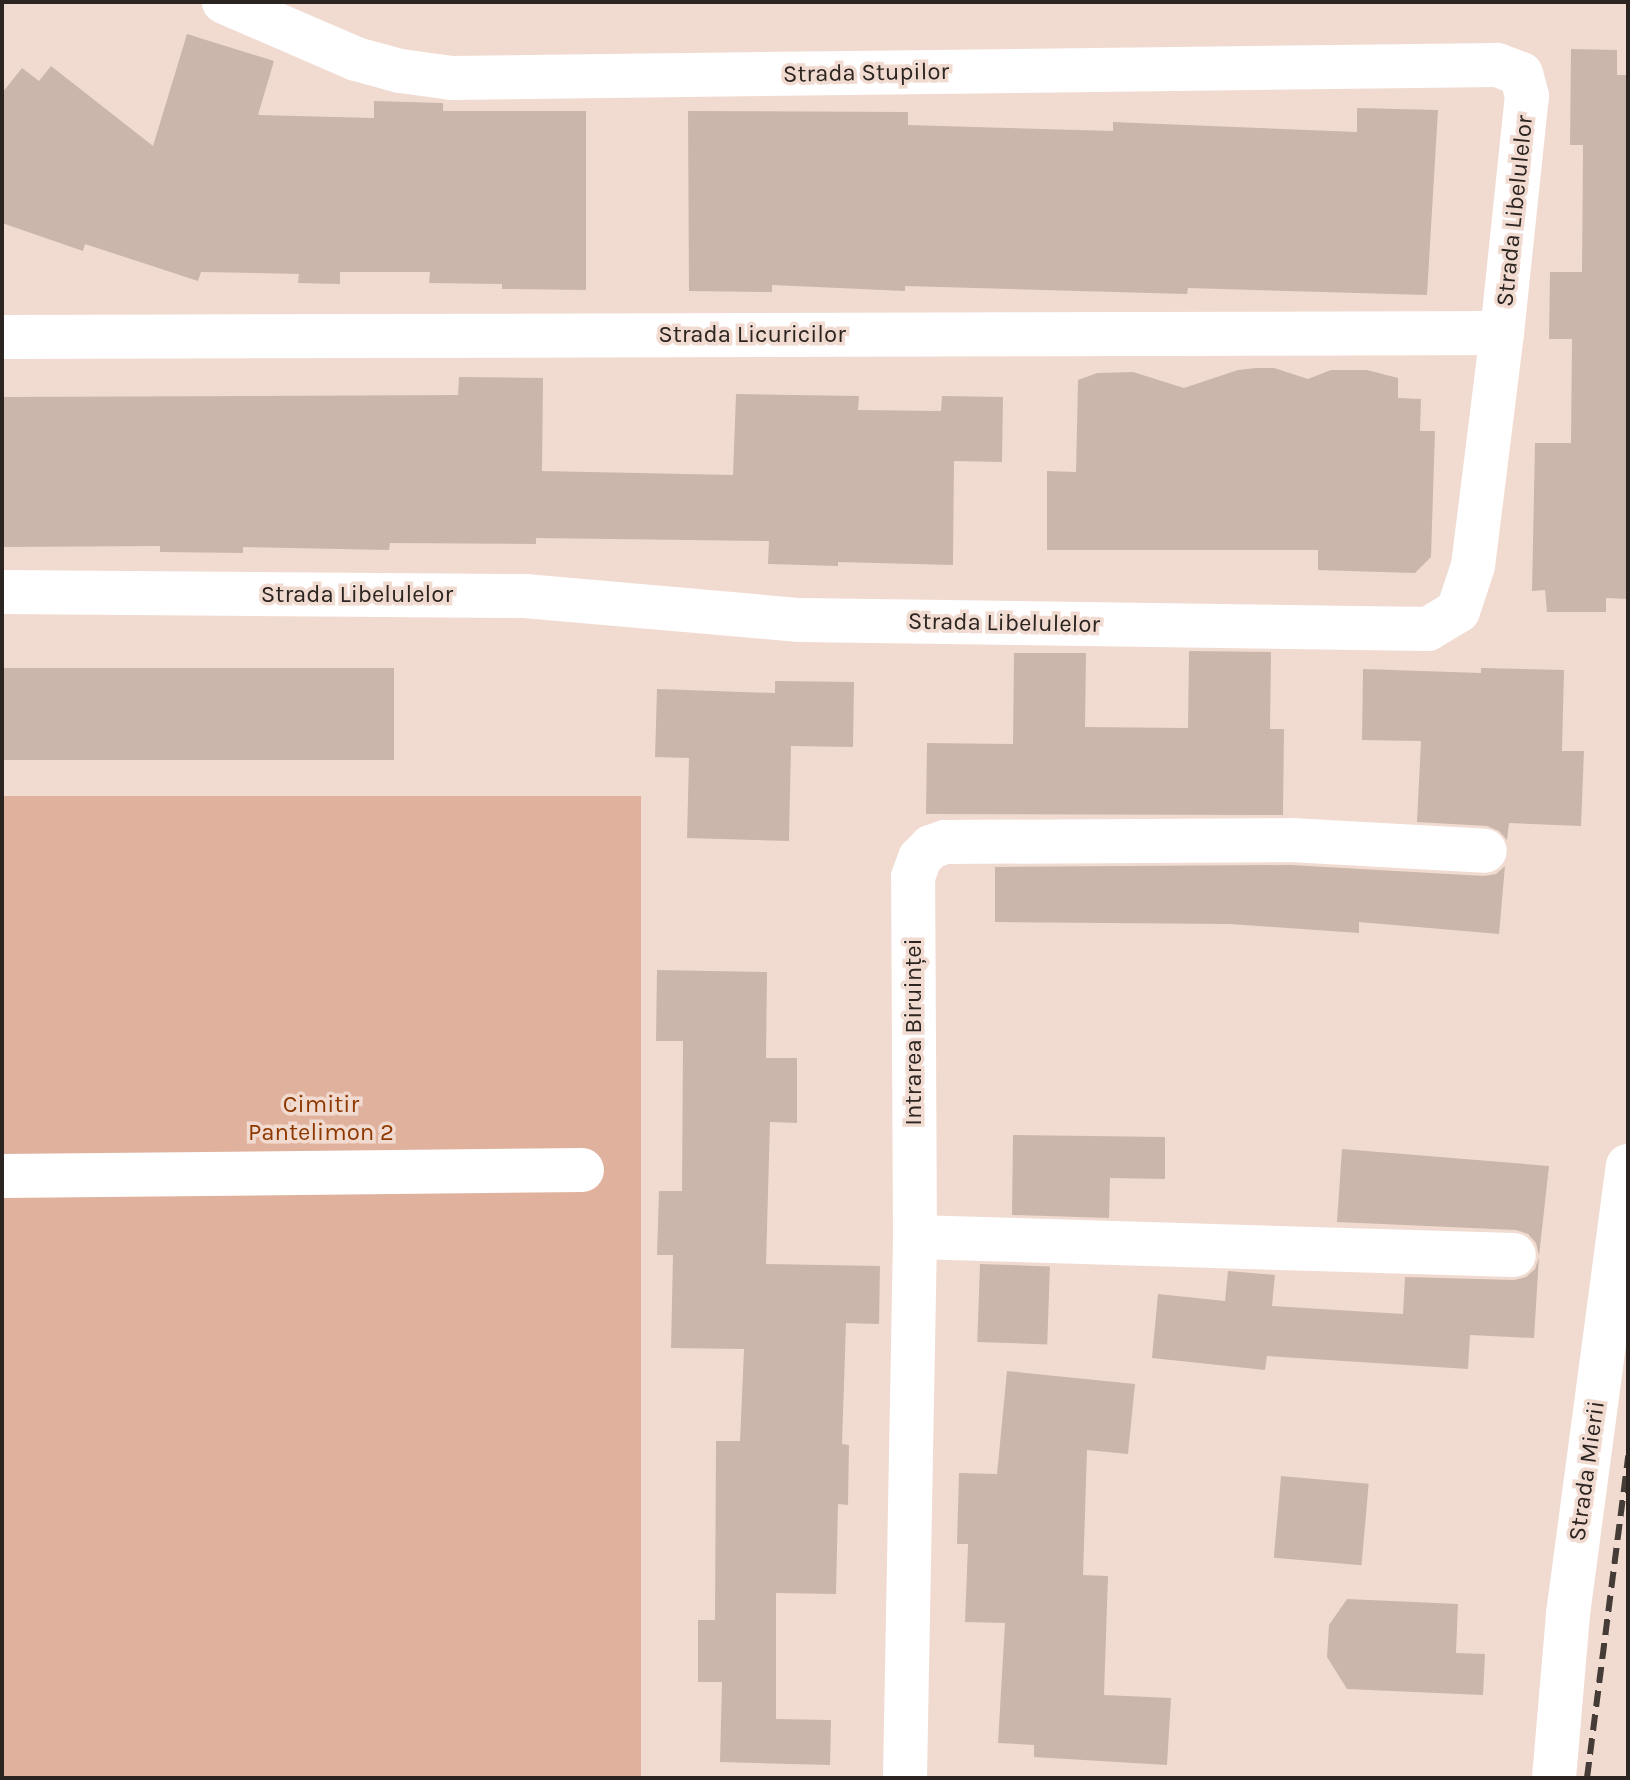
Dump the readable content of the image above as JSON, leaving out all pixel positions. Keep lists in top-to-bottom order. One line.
{"streets":{"street":["Strada Stupilor","Strada Libelulelor","Strada Licuricilor","Intrarea Biruinței","Strada Mierii"]},"crossings":[["Strada Stupilor","Strada Libelulelor"],["Strada Libelulelor","Strada Licuricilor"]],"parks":["Cimitir Pantelimon 2"]}
